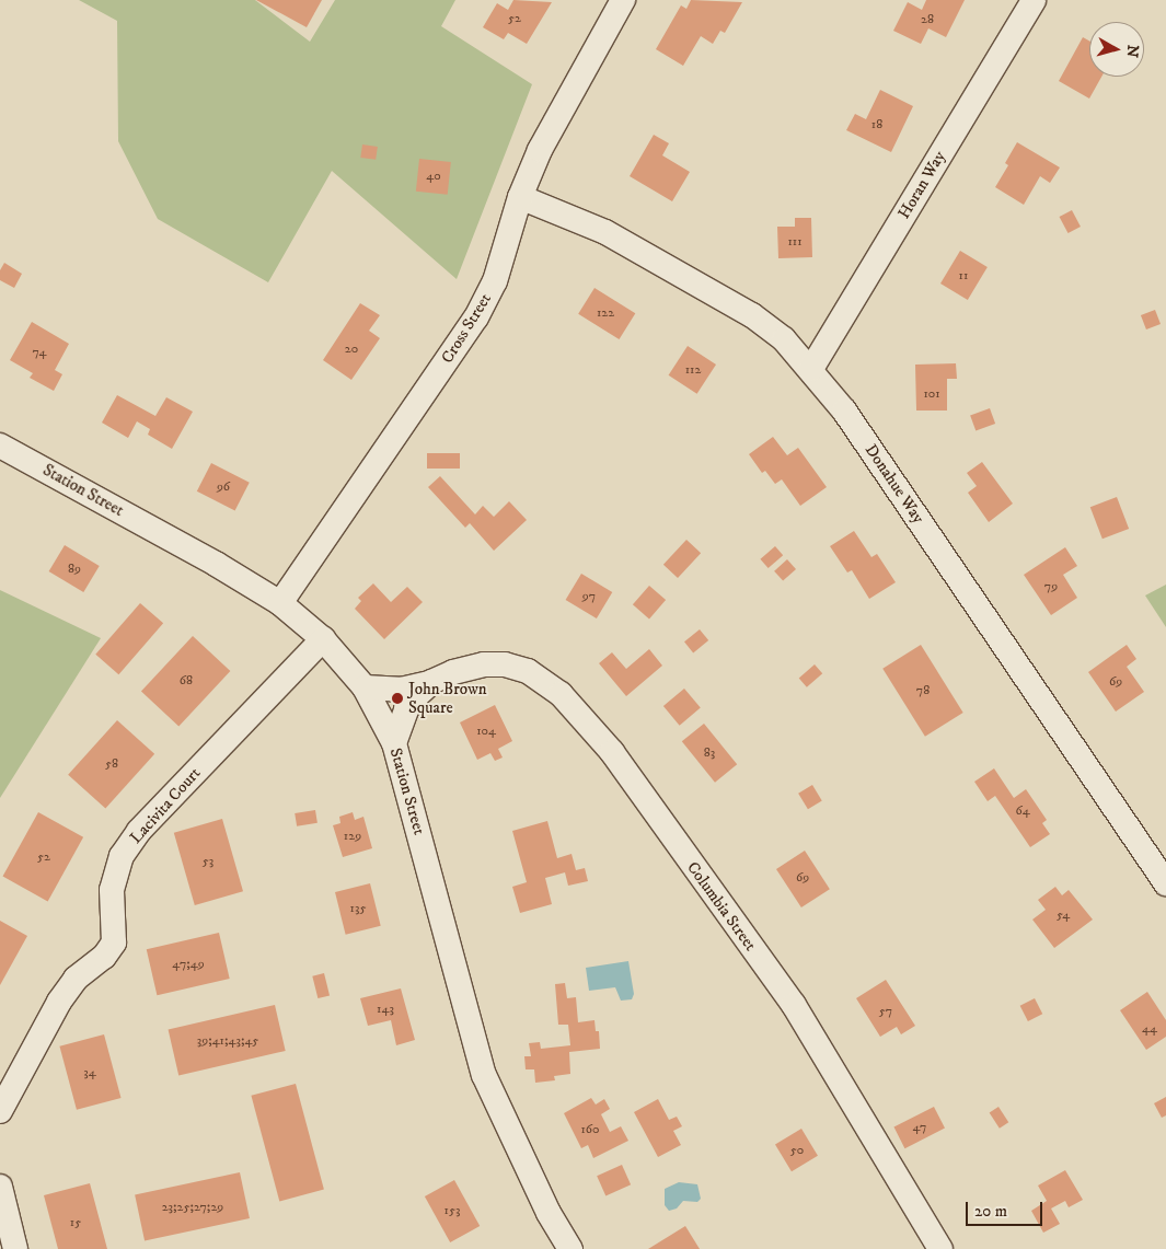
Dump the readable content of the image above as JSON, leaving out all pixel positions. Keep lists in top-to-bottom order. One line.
{"streets":{"street":["Horan Way","Cross Street","Donahue Way","Station Street","Lacivita Court","Columbia Street"]},"crossings":[["Horan Way","Donahue Way"],["Cross Street","Donahue Way"],["Cross Street","Station Street"],["Station Street","Lacivita Court"],["Station Street","Columbia Street"]],"places":["John Brown Square"],"house_numbers":["52","28","18","40","111","11","122","20","74","112","101","96","89","79","97","68","69","78","104","83","58","64","129","52","53","69","135","54","47;49","143","57","44","39;41;43;45","34","47","160","50","23;25;27;29","153","15"],"scale_bar":"20 m","north":"right"}
